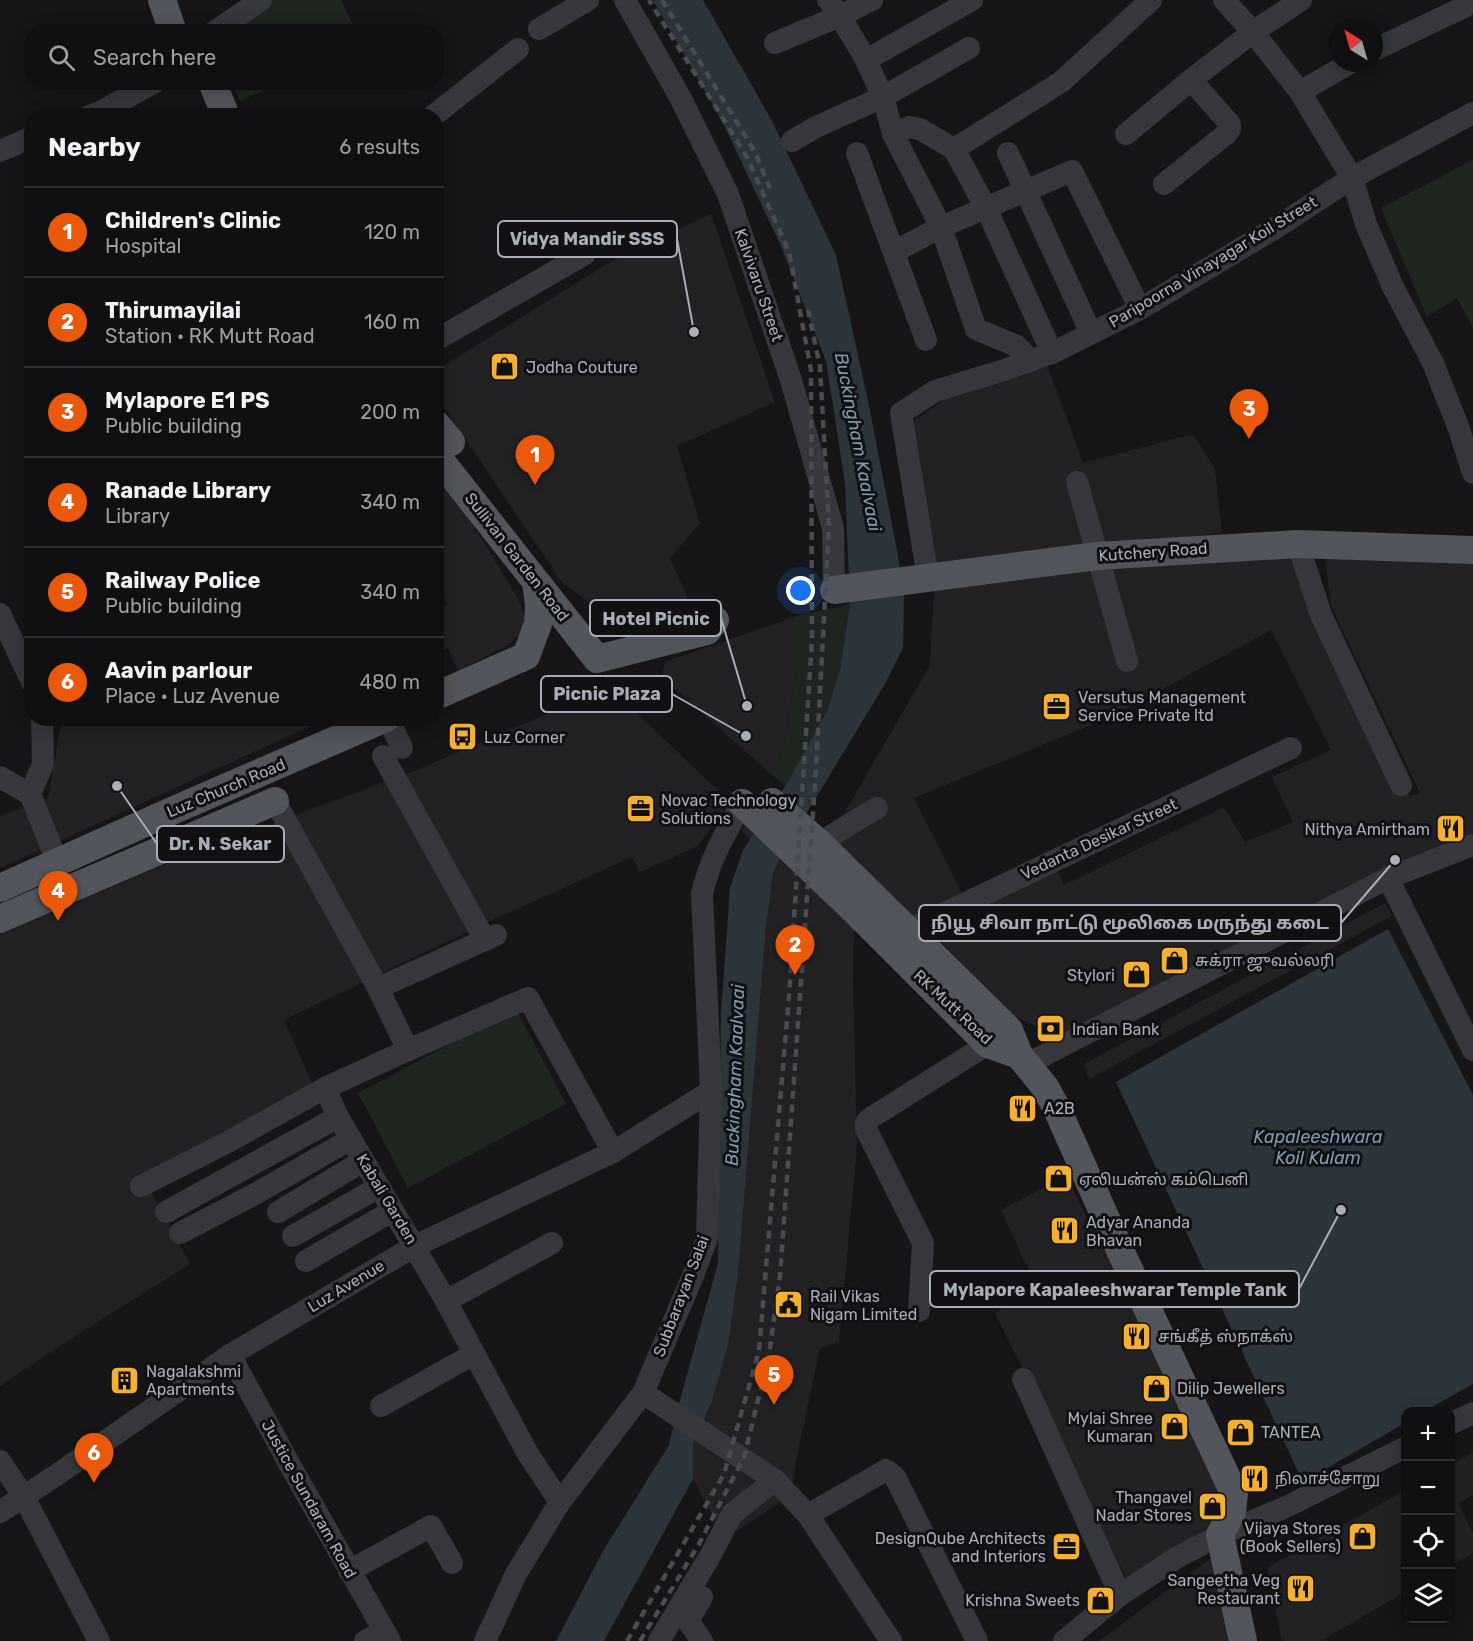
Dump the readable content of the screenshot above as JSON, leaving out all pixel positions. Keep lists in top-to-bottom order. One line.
{"streets":{"main road":["Kutchery Road","Sullivan Garden Road","Luz Church Road","RK Mutt Road"],"street":["Paripoorna Vinayagar Koil Street","Kalvivaru Street","Vedanta Desikar Street","Kabali Garden","Luz Avenue","Subbarayan Salai","Justice Sundaram Road"]},"crossings":[["Paripoorna Vinayagar Koil Street","Kutchery Road"],["Kalvivaru Street","Kutchery Road"],["RK Mutt Road","Subbarayan Salai"],["Kabali Garden","Luz Avenue"],["Kabali Garden","Subbarayan Salai"],["Luz Avenue","Subbarayan Salai"],["Luz Avenue","Justice Sundaram Road"]],"water":["Buckingham Kaalvaai","Kapaleeshwara Koil Kulam"],"places":{"other":["Vidya Mandir SSS","Hotel Picnic","Picnic Plaza","Dr. N. Sekar","நியூ சிவா நாட்டு மூலிகை மருந்து கடை","Mylapore Kapaleeshwarar Temple Tank"],"shop":["Jodha Couture","சுக்ரா ஜுவல்லரி","Stylori","ஏலியன்ஸ் கம்பெனி","Dilip Jewellers","Mylai Shree Kumaran","TANTEA","Thangavel Nadar Stores","Vijaya Stores (Book Sellers)","Krishna Sweets"],"office":["Versutus Management Service Private ltd","Novac Technology Solutions","DesignQube Architects and Interiors"],"bus stop":["Luz Corner"],"restaurant":["Nithya Amirtham","A2B","Adyar Ananda Bhavan","சங்கீத் ஸ்நாக்ஸ்","நிலாச்சோறு","Sangeetha Veg Restaurant"],"bank":["Indian Bank"],"public building":["Rail Vikas Nigam Limited"],"building":["Nagalakshmi Apartments"]},"north":"top left","page":{"search":"Search here","heading":["Nearby","6 results"],"list":[{"mark":"1","name":"Children's Clinic","note":"Hospital","value":"120 m"},{"mark":"2","name":"Thirumayilai","note":"Station · RK Mutt Road","value":"160 m"},{"mark":"3","name":"Mylapore E1 PS","note":"Public building","value":"200 m"},{"mark":"4","name":"Ranade Library","note":"Library","value":"340 m"},{"mark":"5","name":"Railway Police","note":"Public building","value":"340 m"},{"mark":"6","name":"Aavin parlour","note":"Place · Luz Avenue","value":"480 m"}],"pins":["3","1","4","2","5","6"],"map_buttons":["+","−"]}}
